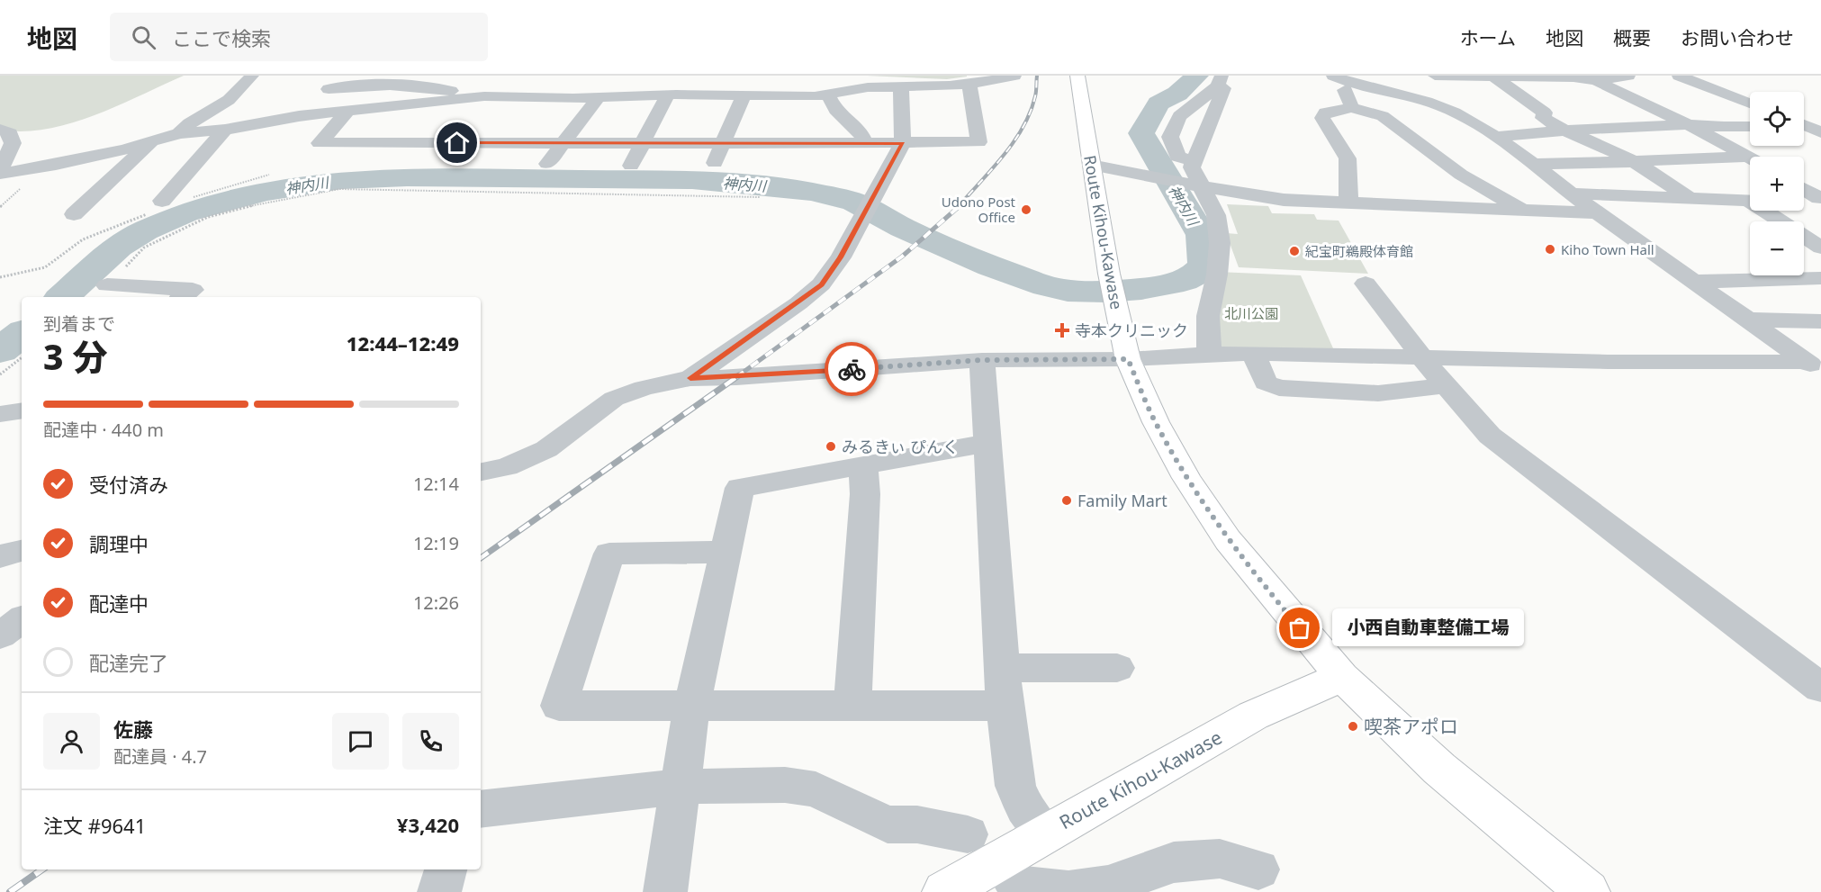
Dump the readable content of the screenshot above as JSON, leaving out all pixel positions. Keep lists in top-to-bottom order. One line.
{"streets":{"main road":["Route Kihou-Kawase"]},"water":["神内川"],"parks":["北川公園"],"places":{"other":["Udono Post Office","Kiho Town Hall","紀宝町鵜殿体育館","みるきぃ ぴんく","Family Mart","小西自動車整備工場","喫茶アポロ"],"health":["寺本クリニック"]},"page":{"header":"地図","search":"ここで検索","nav":["ホーム","地図","概要","お問い合わせ"],"map_buttons":["+","−"],"heading":["3 分","到着まで","12:44–12:49"],"panel":["佐藤","配達員 · 4.7","注文 #9641","¥3,420"],"bar":"配達中 · 440 m","list":[["受付済み","12:14"],["調理中","12:19"],["配達中","12:26"],"配達完了"],"bubble":"小西自動車整備工場"}}
